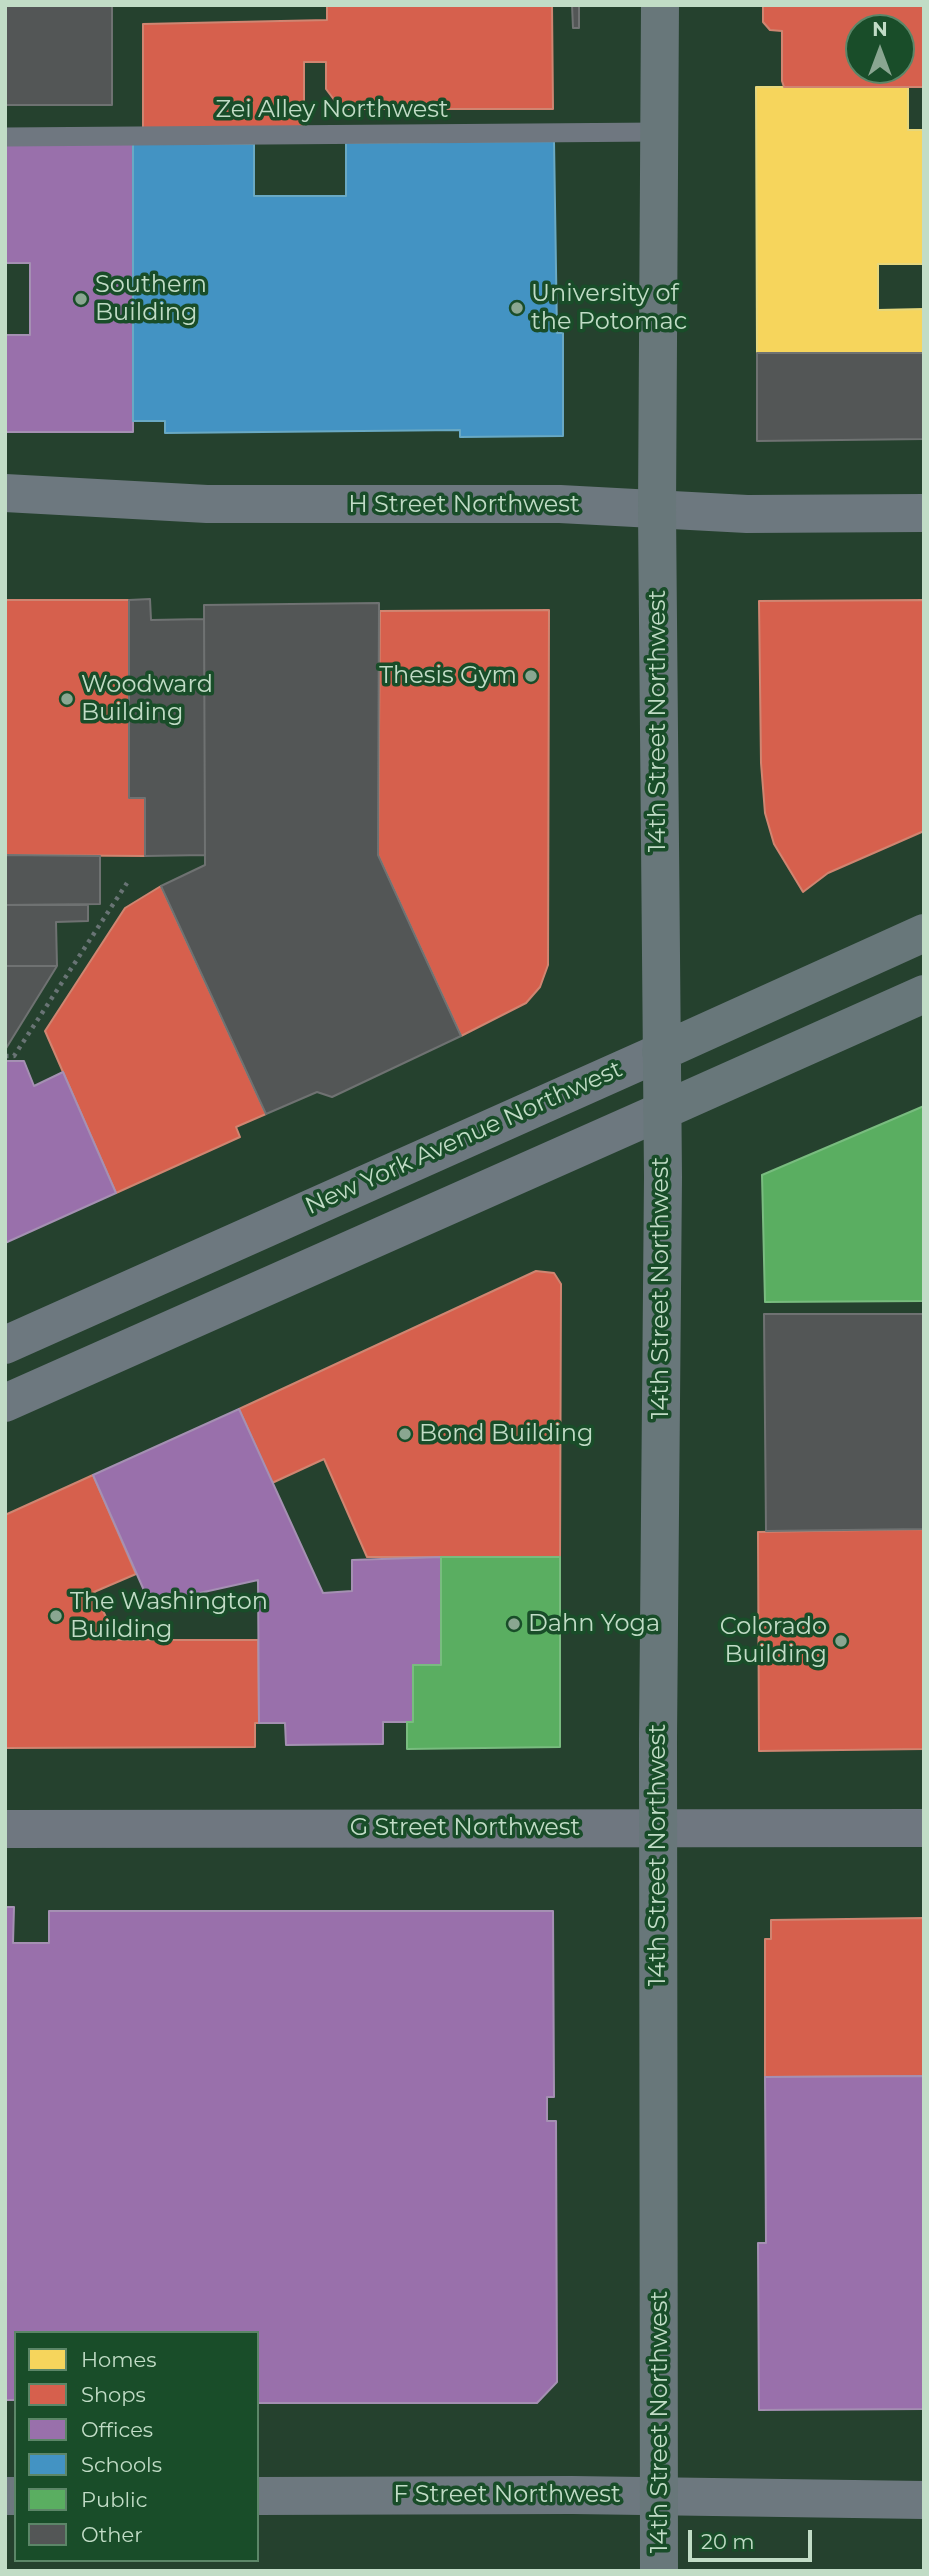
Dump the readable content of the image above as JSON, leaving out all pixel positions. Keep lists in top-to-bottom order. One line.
{"streets":{"main road":["H Street Northwest","14th Street Northwest","New York Avenue Northwest","F Street Northwest"],"street":["G Street Northwest"],"lane":["Zei Alley Northwest"]},"crossings":[["Zei Alley Northwest","14th Street Northwest"],["H Street Northwest","14th Street Northwest"],["14th Street Northwest","New York Avenue Northwest"],["14th Street Northwest","G Street Northwest"],["14th Street Northwest","F Street Northwest"]],"places":["Southern Building","University of the Potomac","Thesis Gym","Woodward Building","Bond Building","The Washington Building","Dahn Yoga","Colorado Building"],"legend":["Homes","Shops","Offices","Schools","Public","Other"],"scale_bar":"20 m","north":"top"}
